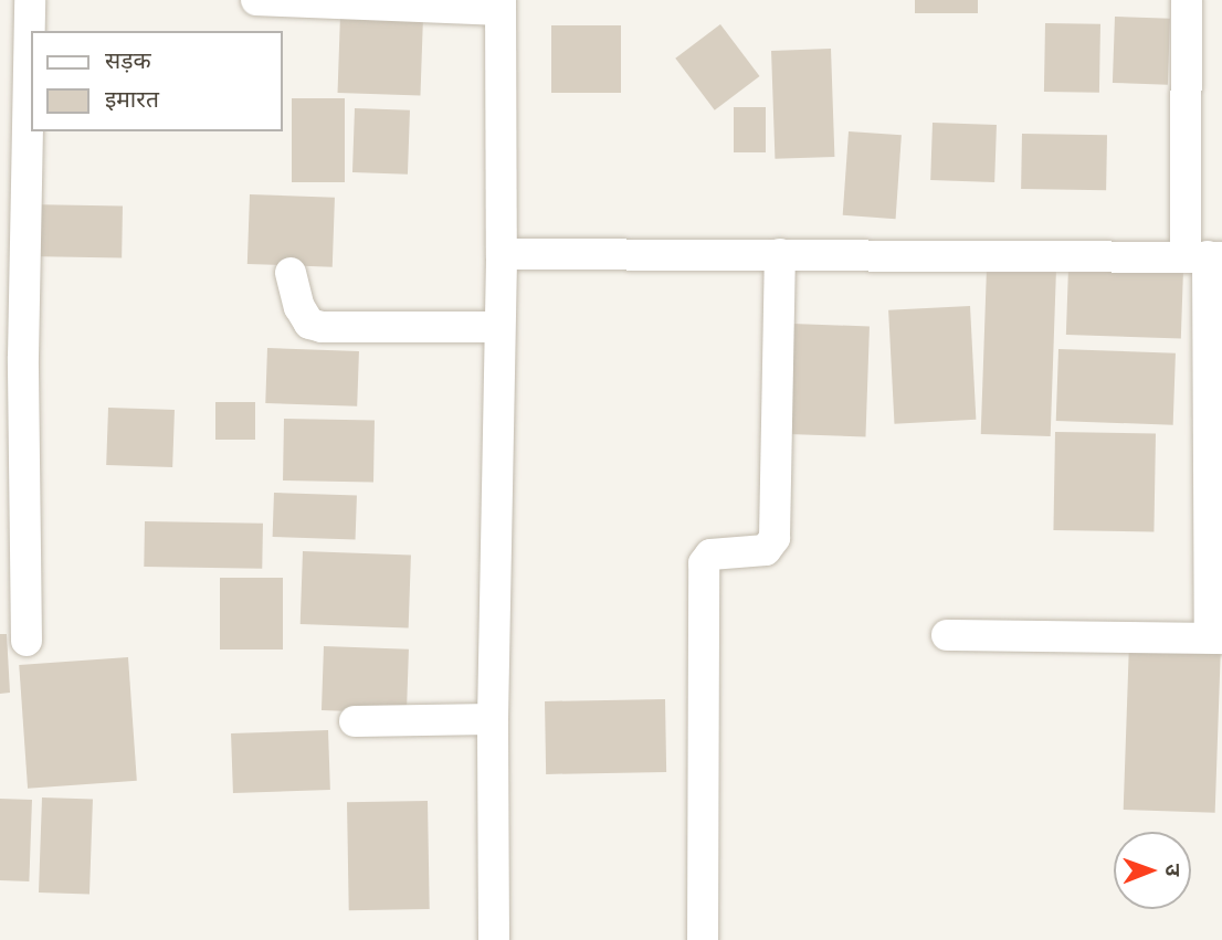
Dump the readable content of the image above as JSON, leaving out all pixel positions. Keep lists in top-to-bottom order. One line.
{"legend":["सड़क","इमारत"],"north":"right"}
